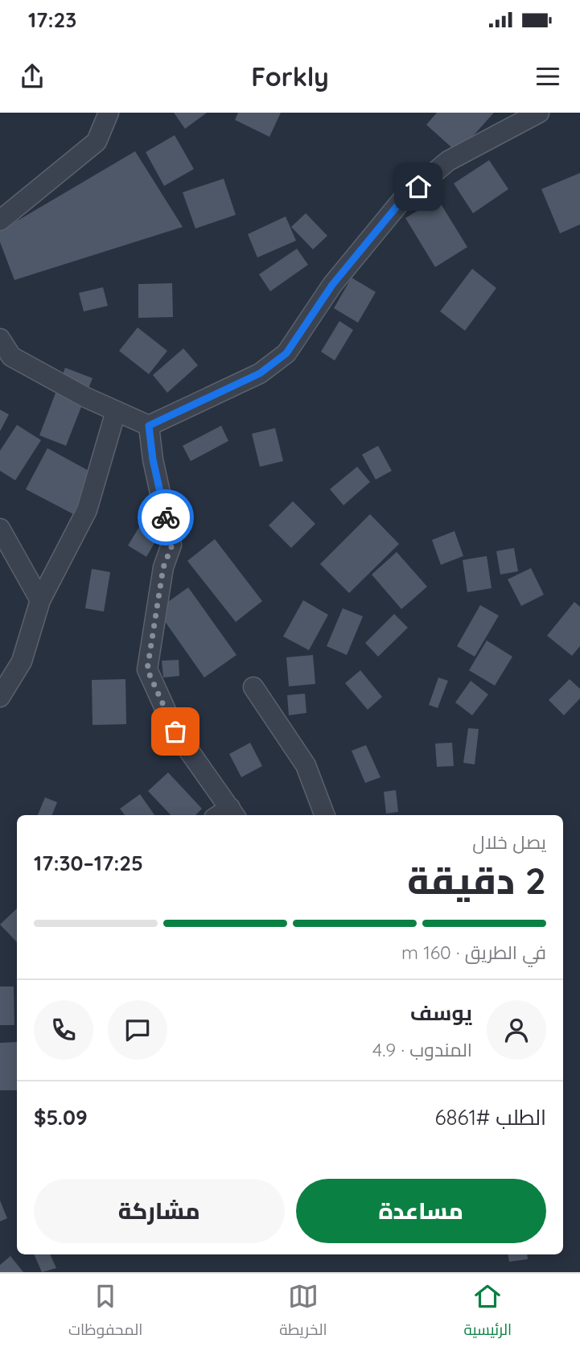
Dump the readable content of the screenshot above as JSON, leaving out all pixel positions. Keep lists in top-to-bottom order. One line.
{"page":{"status":"17:23","header":"Forkly","heading":["2 دقيقة","يصل خلال","17:25–17:30"],"panel":["يوسف","المندوب · 4.9","الطلب #6861","$5.09"],"bar":"في الطريق · 160 m","buttons":["مساعدة","مشاركة"],"tabs":["الرئيسية","الخريطة","المحفوظات"]}}
